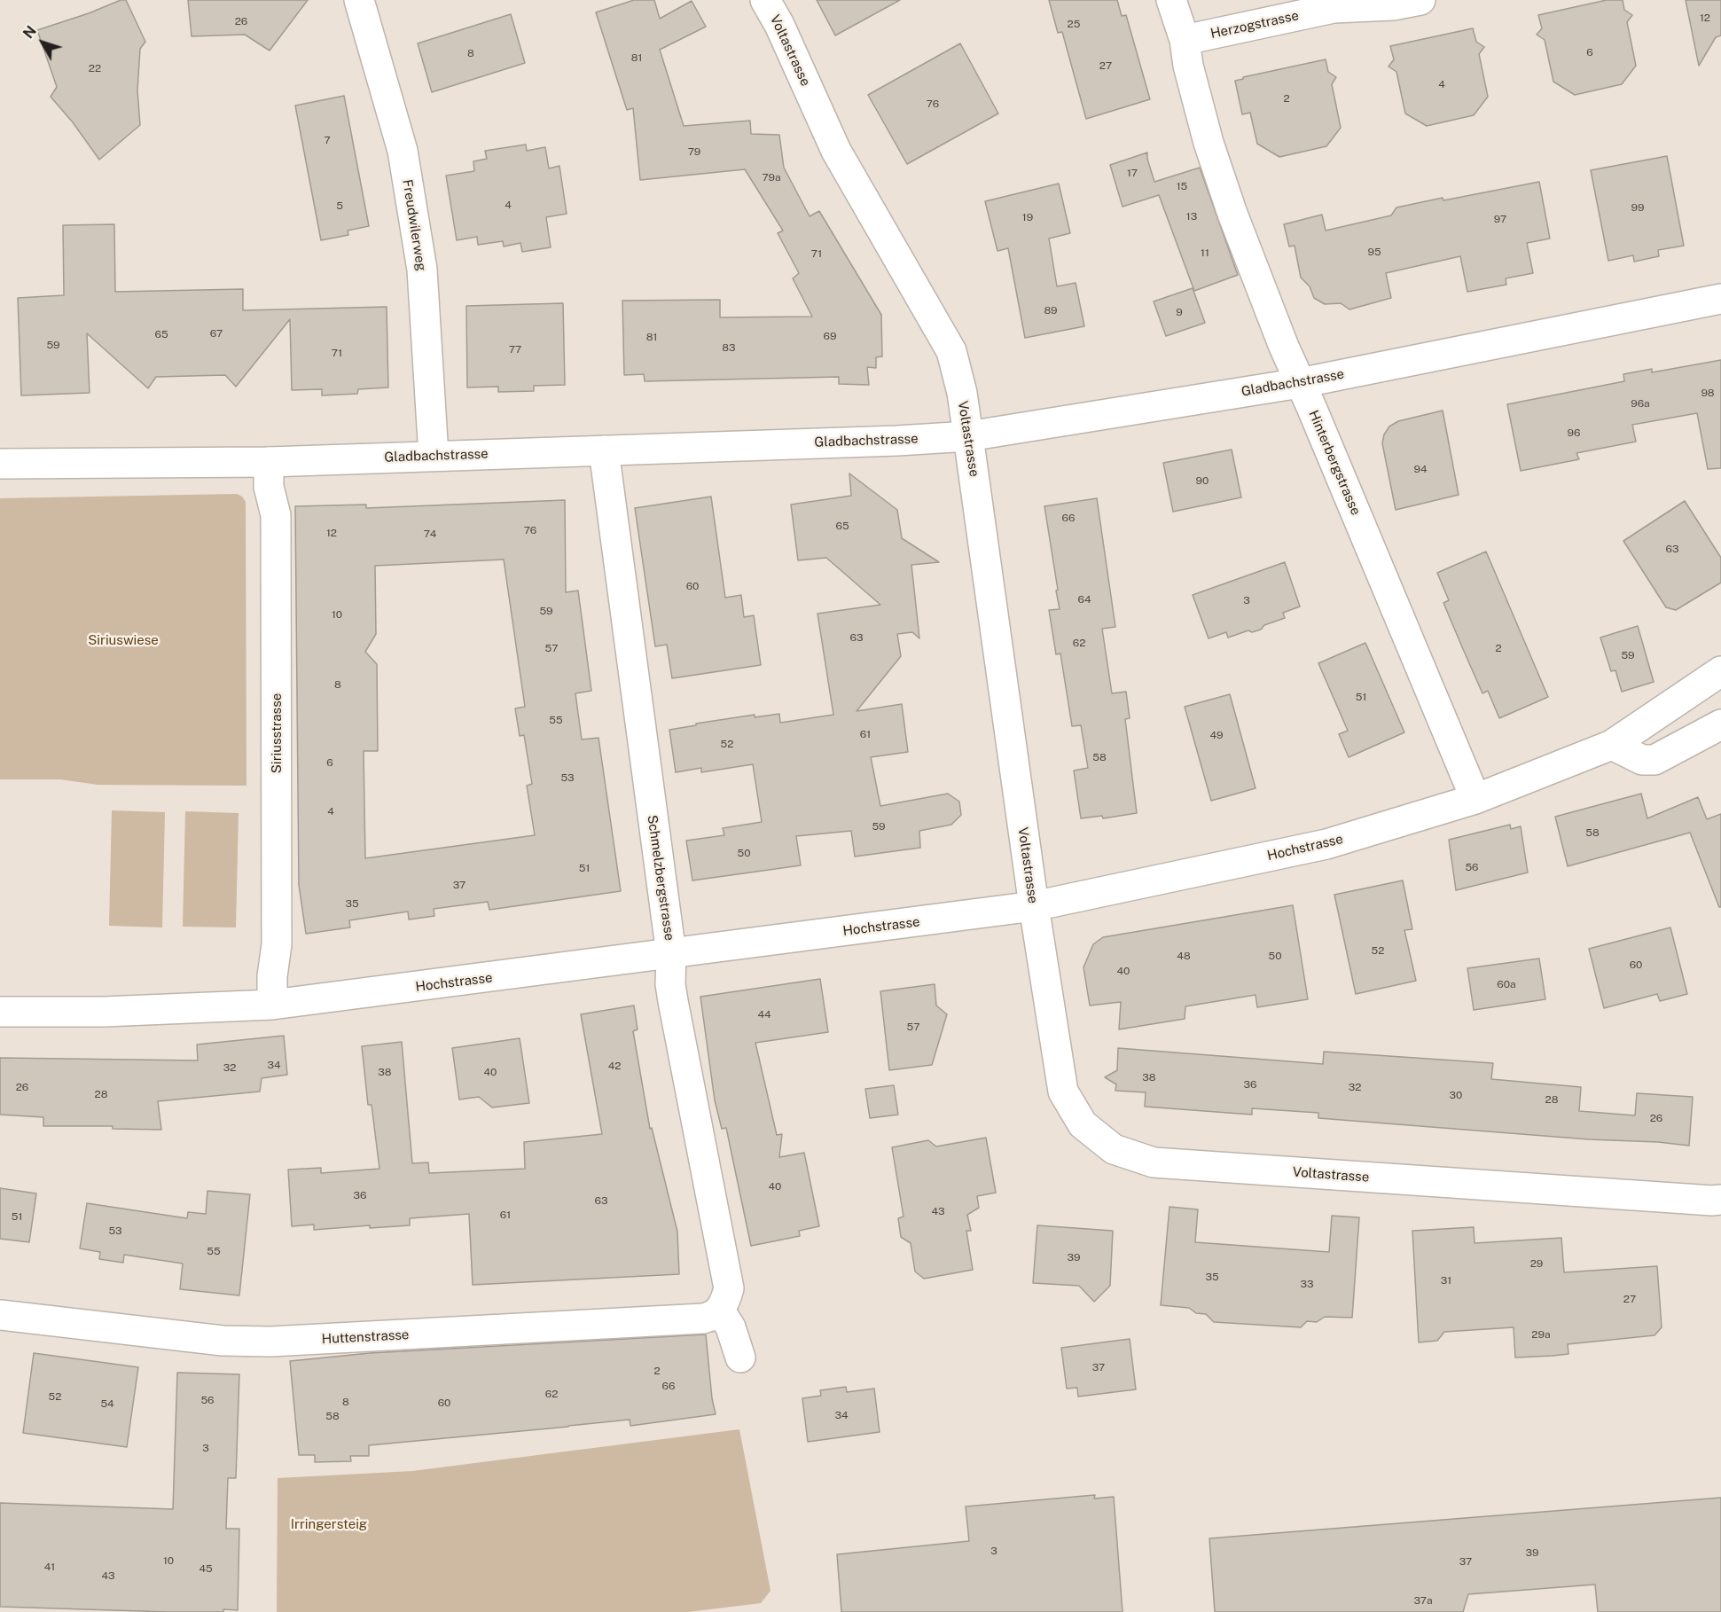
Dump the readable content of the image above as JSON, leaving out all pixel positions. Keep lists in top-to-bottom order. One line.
{"streets":{"street":["Herzogstrasse","Voltastrasse","Freudwilerweg","Gladbachstrasse","Hinterbergstrasse","Siriusstrasse","Hochstrasse","Schmelzbergstrasse","Huttenstrasse"]},"crossings":[["Herzogstrasse","Hinterbergstrasse"],["Voltastrasse","Gladbachstrasse"],["Voltastrasse","Hochstrasse"],["Freudwilerweg","Gladbachstrasse"],["Gladbachstrasse","Hinterbergstrasse"],["Gladbachstrasse","Siriusstrasse"],["Gladbachstrasse","Schmelzbergstrasse"],["Hinterbergstrasse","Hochstrasse"],["Siriusstrasse","Hochstrasse"],["Hochstrasse","Schmelzbergstrasse"],["Schmelzbergstrasse","Huttenstrasse"]],"parks":["Siriuswiese","Irringersteig"],"house_numbers":["12","26","25","6","8","81","27","22","4","2","76","7","79","17","79a","15","4","5","99","13","19","97","95","11","71","89","9","67","65","69","81","59","83","77","71","98","96a","96","94","90","66","65","76","12","74","63","60","64","3","59","10","63","62","57","2","59","8","51","55","61","49","52","58","6","53","4","59","58","50","56","51","37","35","52","48","50","60","40","60a","44","57","34","42","32","38","40","38","36","26","32","28","30","28","26","40","36","63","43","61","51","53","55","39","29","35","31","33","27","29a","37","2","66","62","52","56","8","60","54","34","58","3","3","39","10","37","41","45","43","37a"],"north":"top left"}
